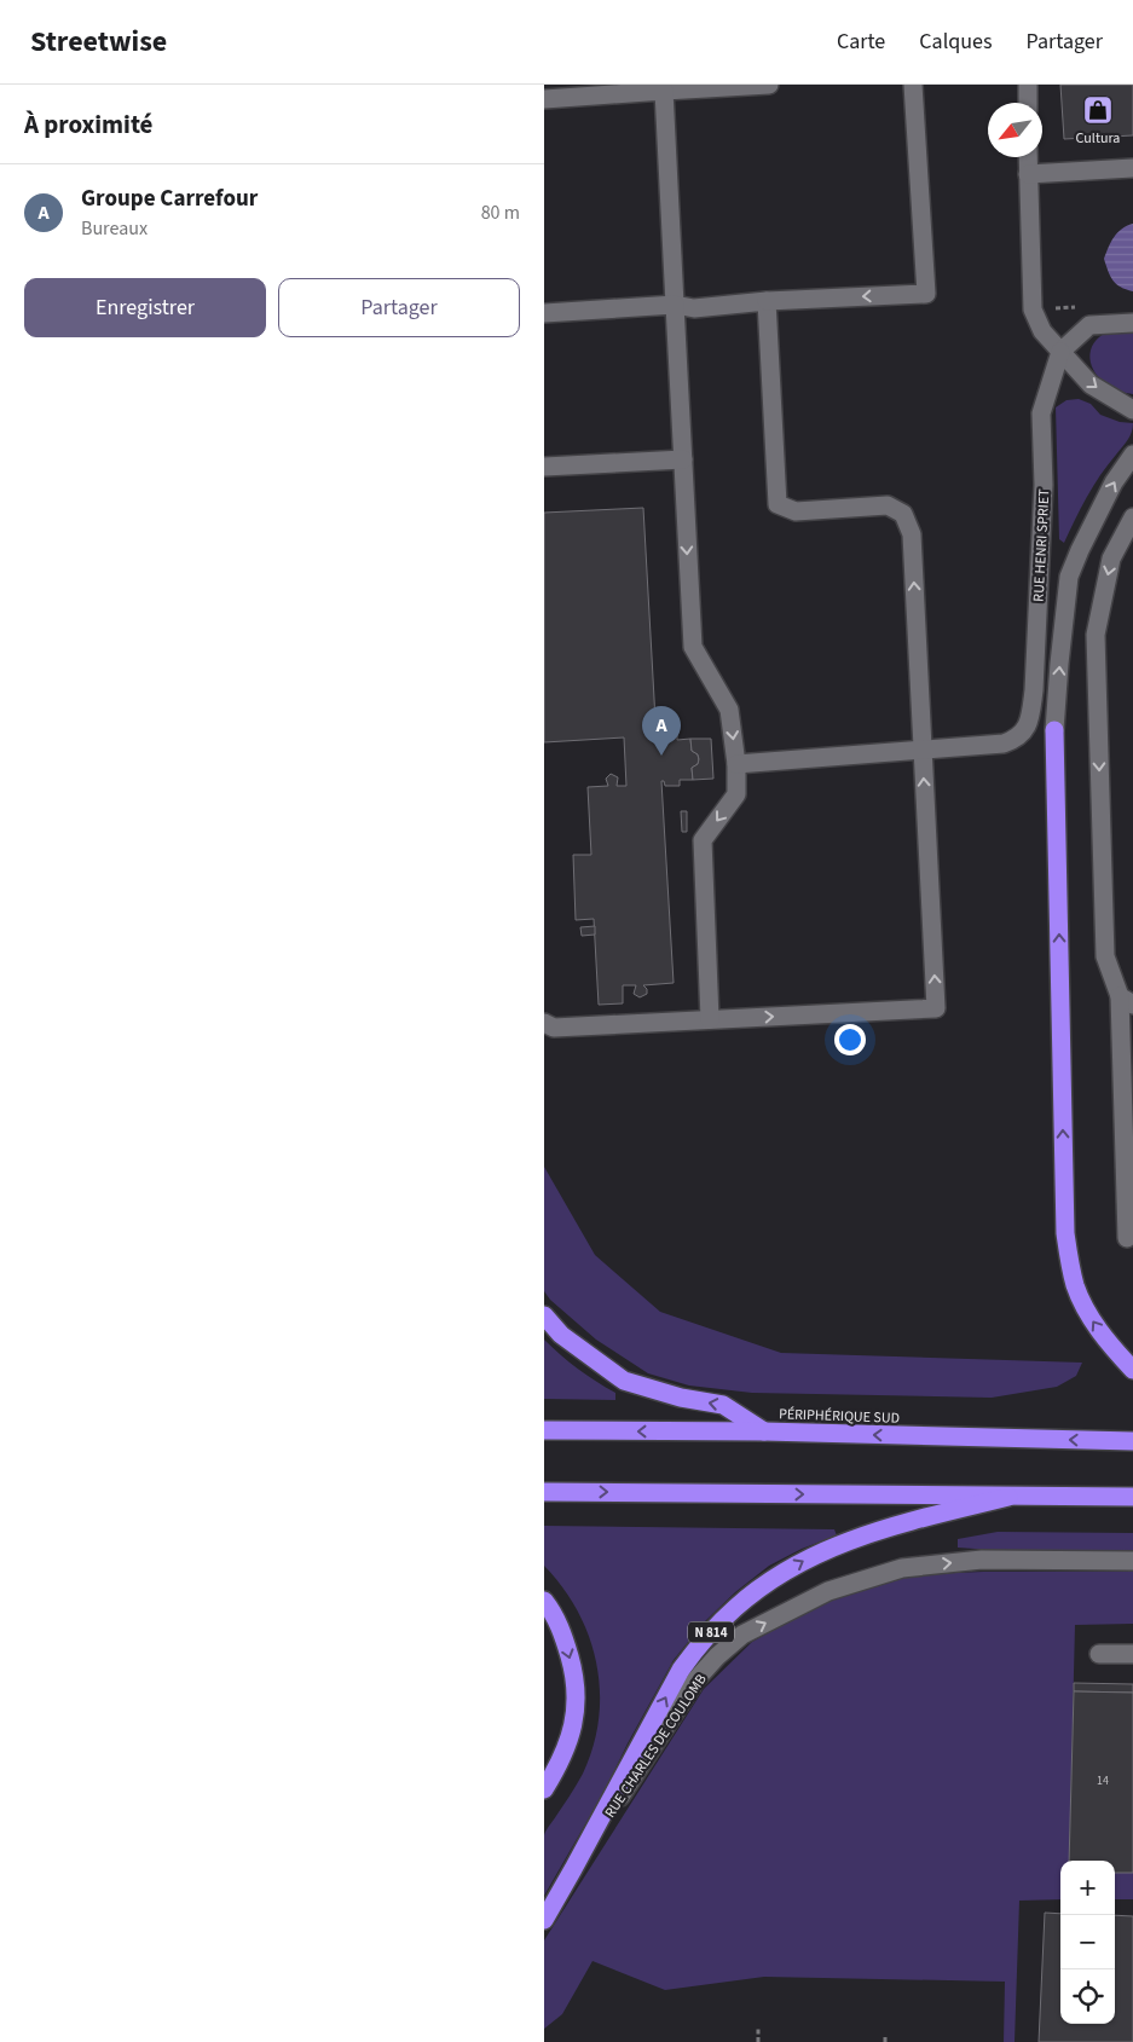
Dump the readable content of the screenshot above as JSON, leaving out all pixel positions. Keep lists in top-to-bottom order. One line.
{"streets":{"highway":["PÉRIPHÉRIQUE SUD","N 814"],"street":["RUE HENRI SPRIET","RUE CHARLES DE COULOMB"]},"crossings":[["N 814","RUE CHARLES DE COULOMB"]],"one_way":["RUE CHARLES DE COULOMB"],"places":{"shop":["Cultura"]},"house_numbers":["14"],"north":"bottom left","page":{"header":"Streetwise","nav":["Carte","Calques","Partager"],"heading":"À proximité","list":[{"mark":"A","name":"Groupe Carrefour","note":"Bureaux","value":"80 m"}],"buttons":["Enregistrer","Partager"],"pins":"A","map_buttons":["+","−"]}}
